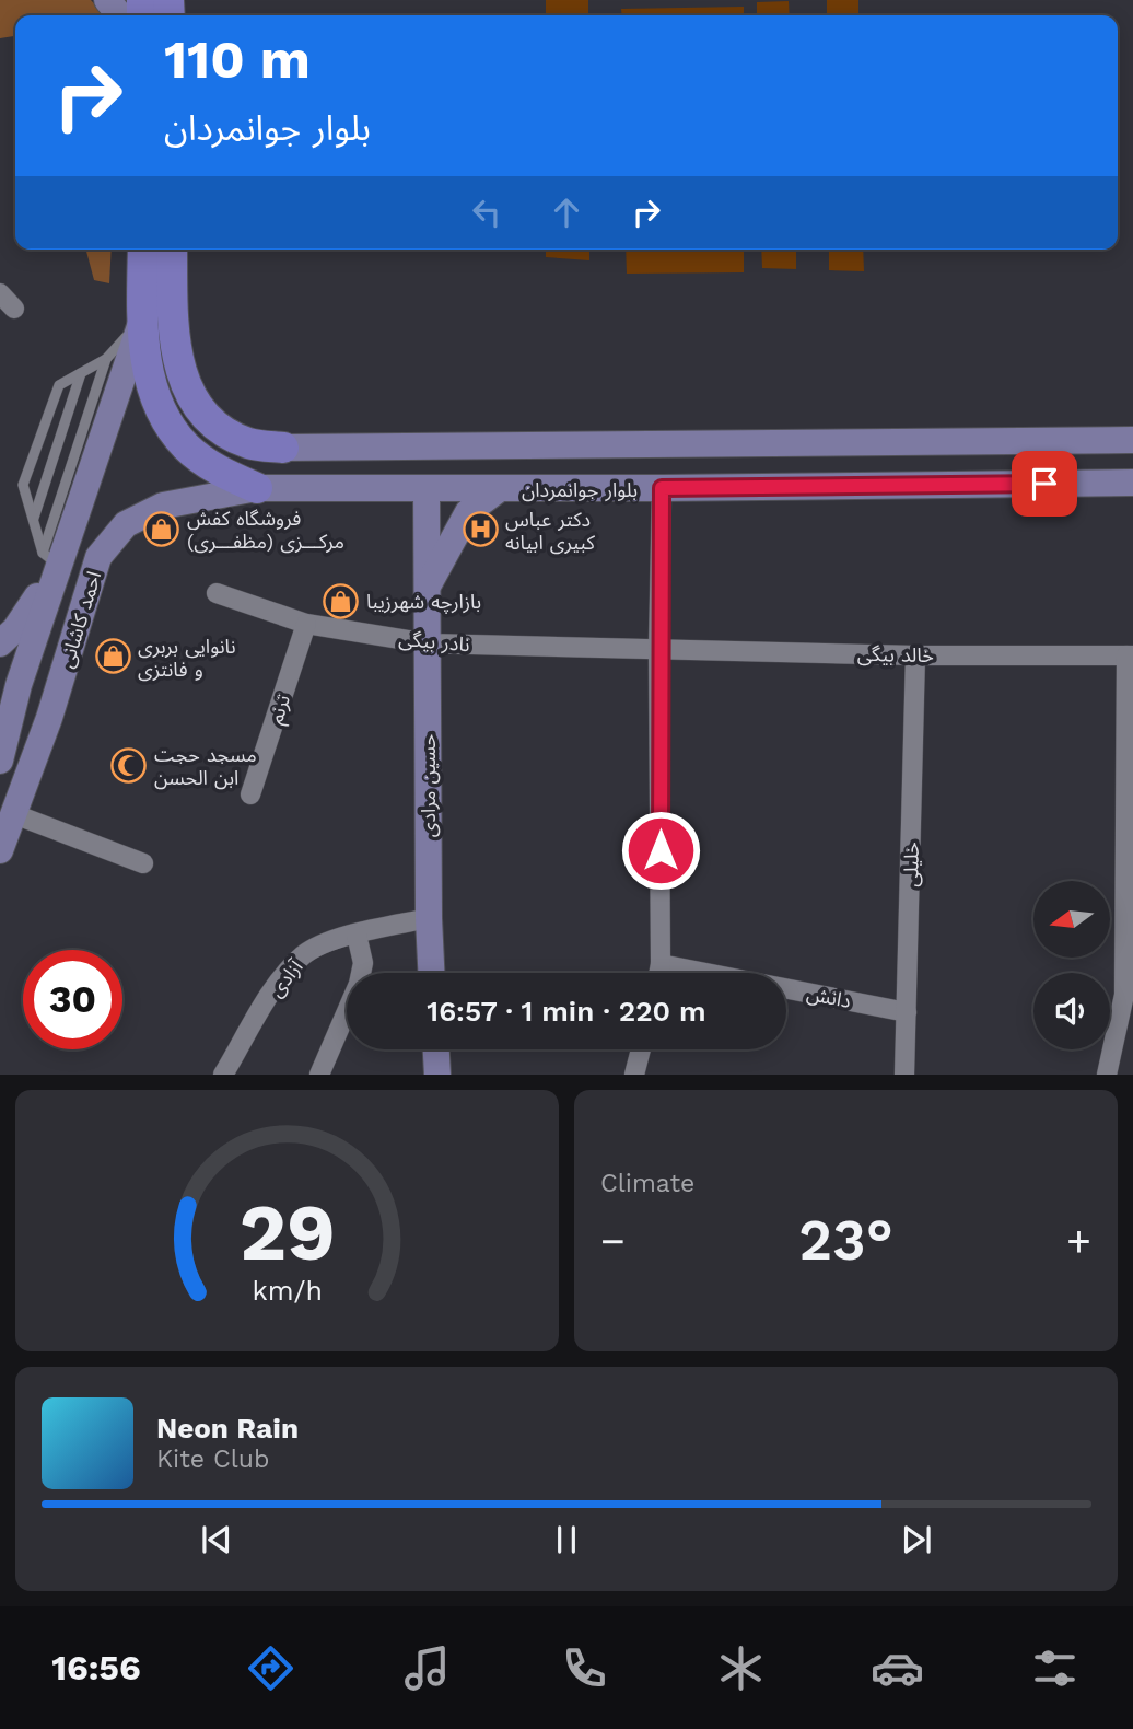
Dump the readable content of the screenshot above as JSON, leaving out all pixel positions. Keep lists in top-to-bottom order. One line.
{"streets":{"main road":["بلوار جوانمردان","احمد کاشانی","حسین مرادی"],"street":["نادر بیگی","خالد بیگی","ترنم","خلیلی","آزادی","دانش"]},"crossings":[["بلوار جوانمردان","احمد کاشانی"],["بلوار جوانمردان","حسین مرادی"],["نادر بیگی","خالد بیگی"],["نادر بیگی","ترنم"],["نادر بیگی","حسین مرادی"],["خالد بیگی","خلیلی"],["حسین مرادی","آزادی"],["خلیلی","دانش"]],"places":{"shop":["فروشگاه کفش مرکـــزی (مظفـــری)","بازارچه شهرزیبا","نانوایی بربری و فانتزی"],"hospital":["دکتر عباس کبیری ابیانه"],"mosque":["مسجد حجت ابن الحسن"]},"north":"left","page":{"turn":["110 m","بلوار جوانمردان"],"limit":"30","trip":"16:57 · 1 min · 220 m","tile":"Climate","heat":["−","23°","+"],"song":["Neon Rain","Kite Club"],"tabs":"16:56","gauge":["29","km/h"]}}
